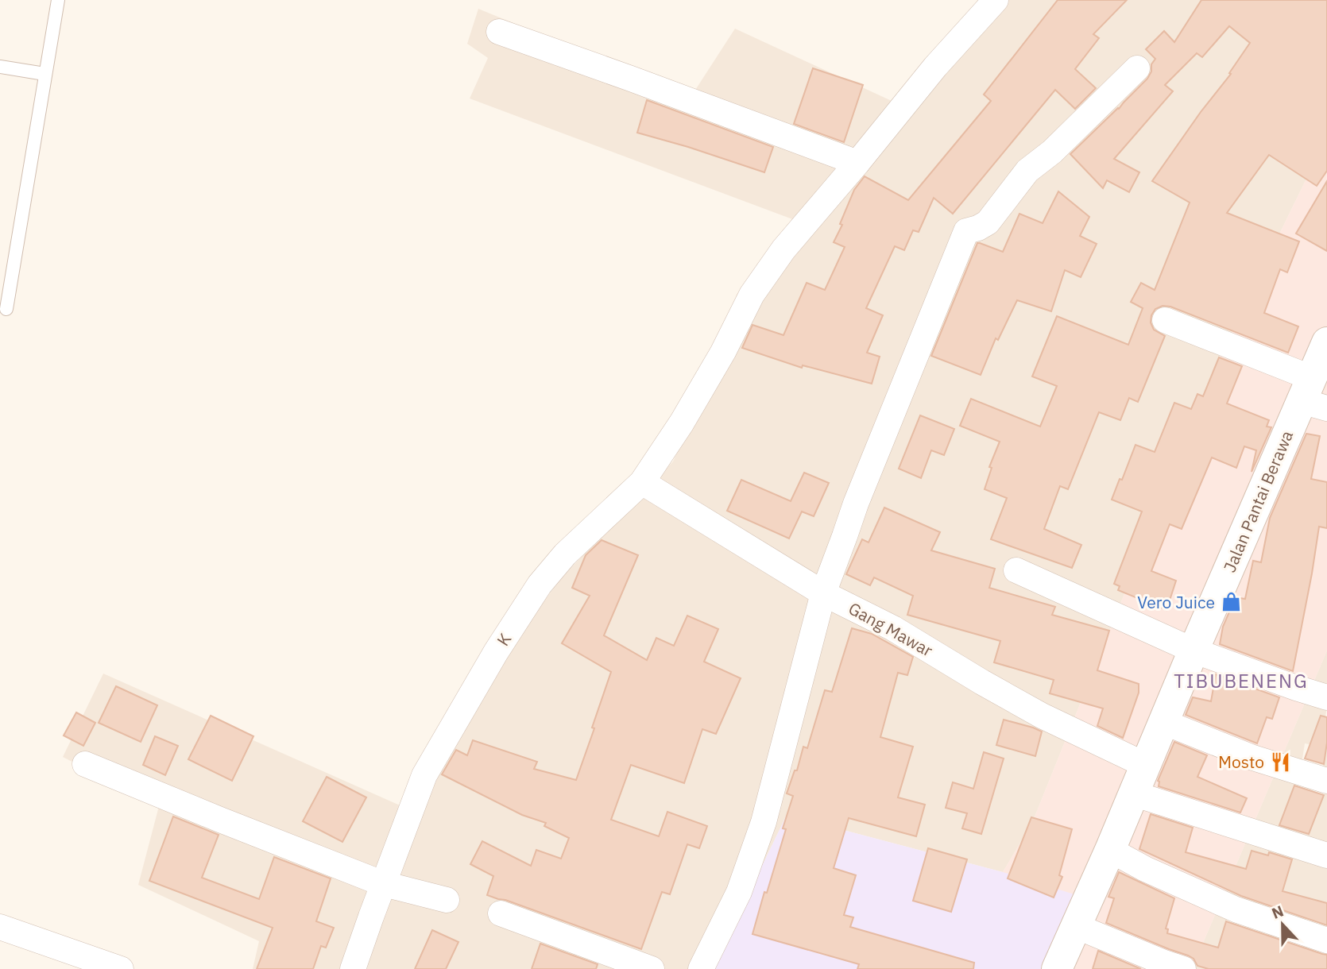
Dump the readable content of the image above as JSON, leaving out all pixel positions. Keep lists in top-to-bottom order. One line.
{"streets":{"street":["Jalan Pantai Berawa","Gang Mawar","K"]},"crossings":[["Jalan Pantai Berawa","Gang Mawar"],["Gang Mawar","K"]],"districts":["TIBUBENENG"],"places":{"shop":["Vero Juice"],"restaurant":["Mosto"]},"north":"top"}
